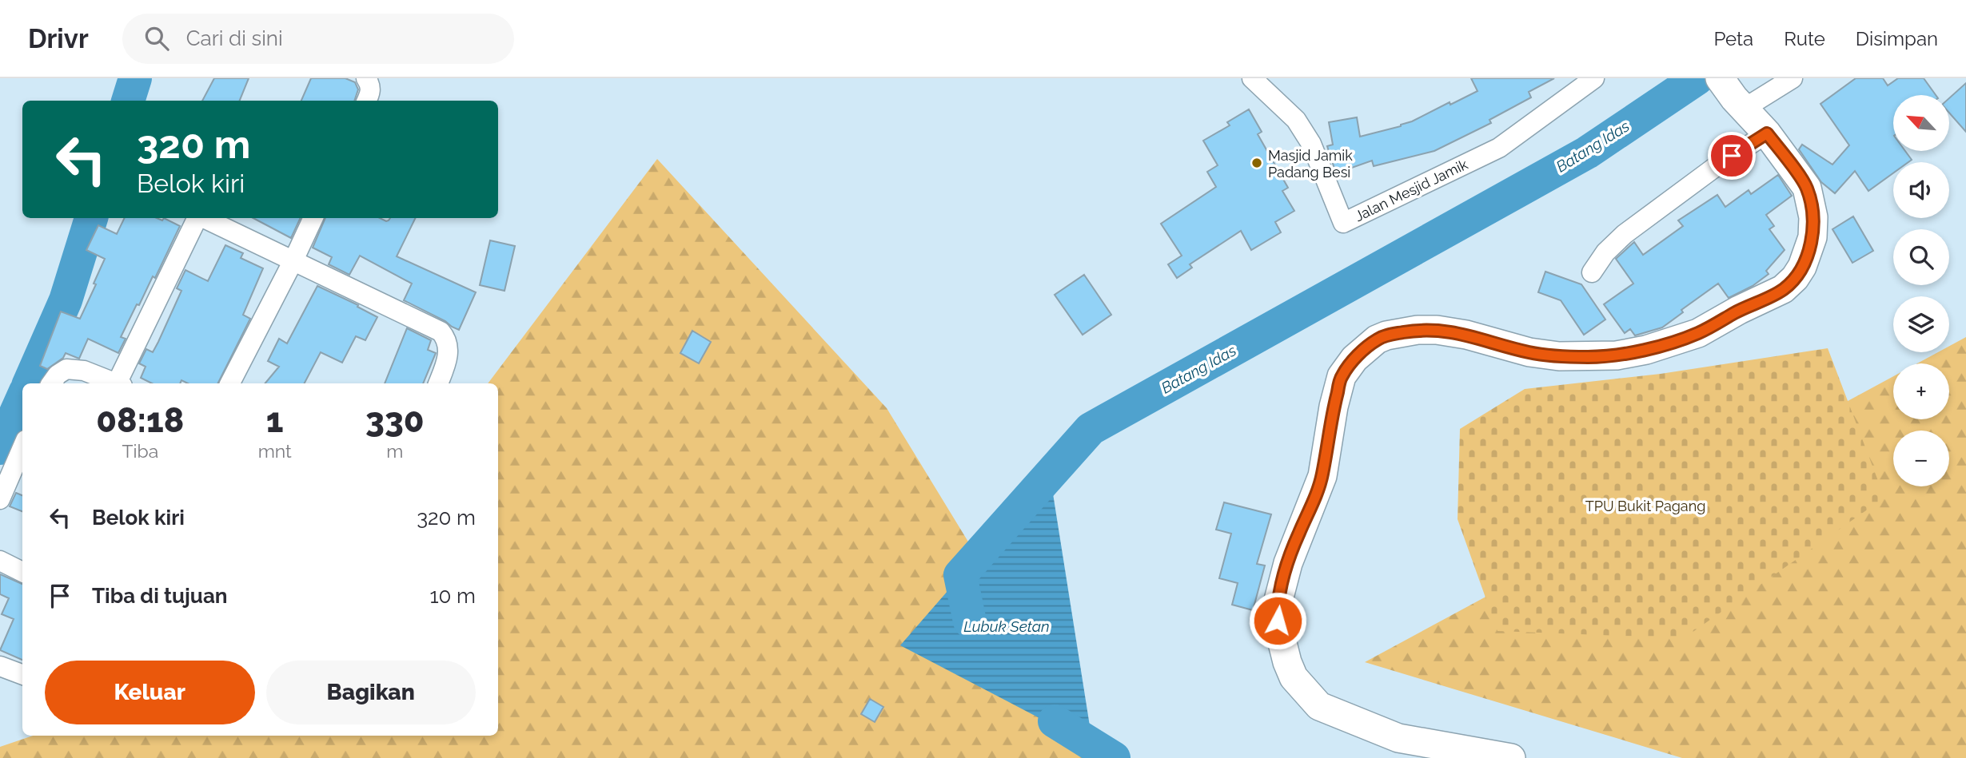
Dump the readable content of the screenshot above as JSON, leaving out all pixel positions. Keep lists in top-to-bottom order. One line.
{"streets":{"street":["Jalan Mesjid Jamik"]},"water":["Batang Idas","Lubuk Setan"],"parks":["TPU Bukit Pagang"],"places":["Masjid Jamik Padang Besi"],"north":"top left","page":{"header":"Drivr","search":"Cari di sini","nav":["Peta","Rute","Disimpan"],"map_buttons":["+","−"],"turn":["320 m","Belok kiri"],"eta":["08:18","Tiba","1","mnt","330","m"],"list":[{"name":"Belok kiri","value":"320 m"},{"name":"Tiba di tujuan","value":"10 m"}],"buttons":["Keluar","Bagikan"]}}
